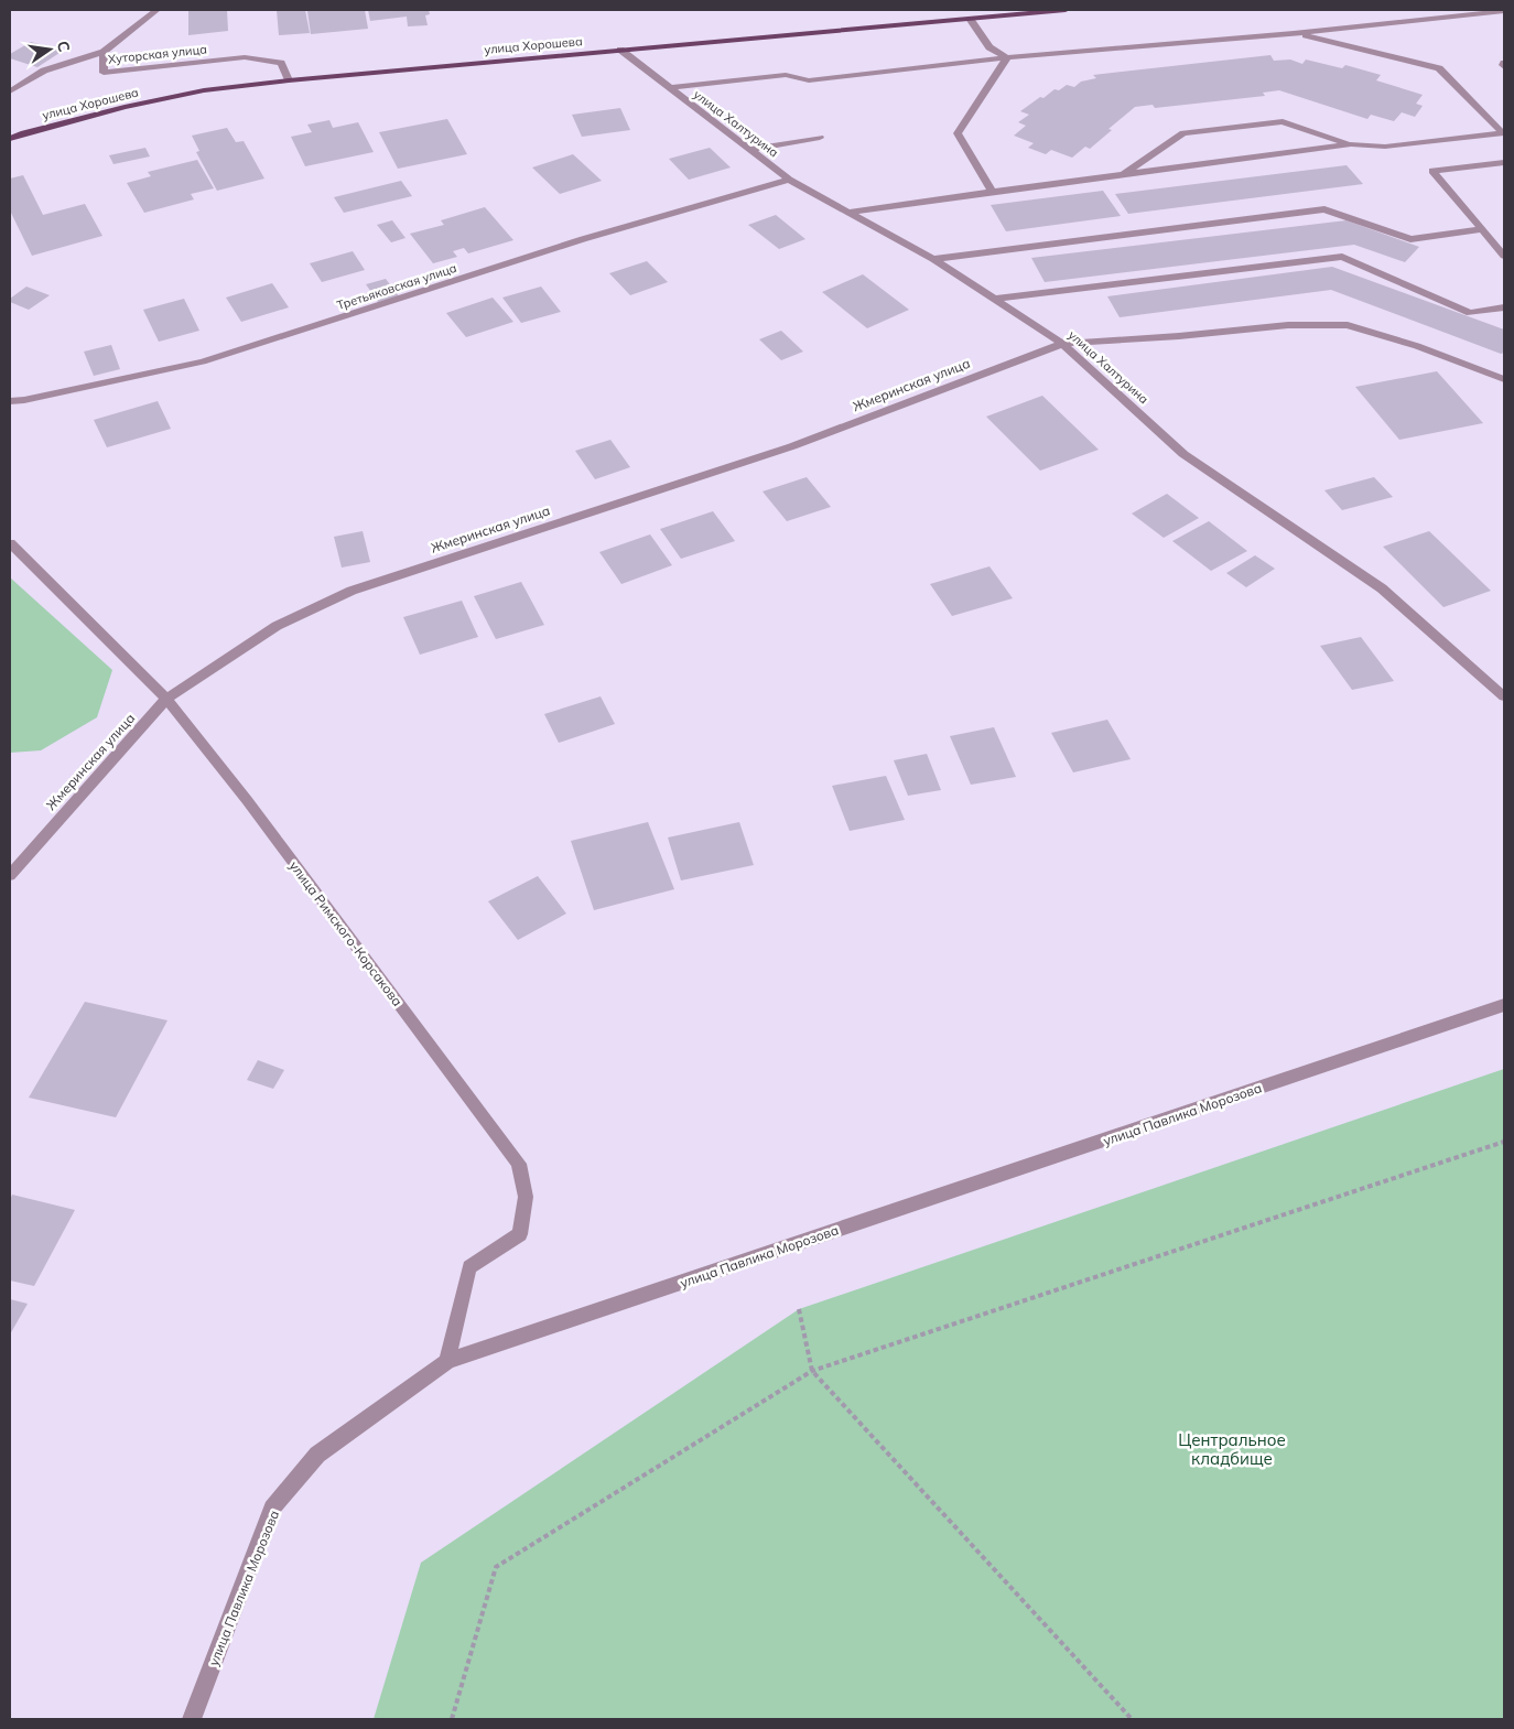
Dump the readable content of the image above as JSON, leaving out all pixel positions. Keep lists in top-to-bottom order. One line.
{"streets":{"main road":["улица Хорошева"],"street":["Хуторская улица","улица Халтурина","Третьяковская улица","Жмеринская улица","улица Римского-Корсакова","улица Павлика Морозова"]},"crossings":[["улица Хорошева","Хуторская улица"],["улица Хорошева","улица Халтурина"],["улица Халтурина","Третьяковская улица"],["улица Халтурина","Жмеринская улица"],["Жмеринская улица","улица Римского-Корсакова"],["улица Римского-Корсакова","улица Павлика Морозова"]],"parks":["Центральное кладбище"],"north":"right"}
